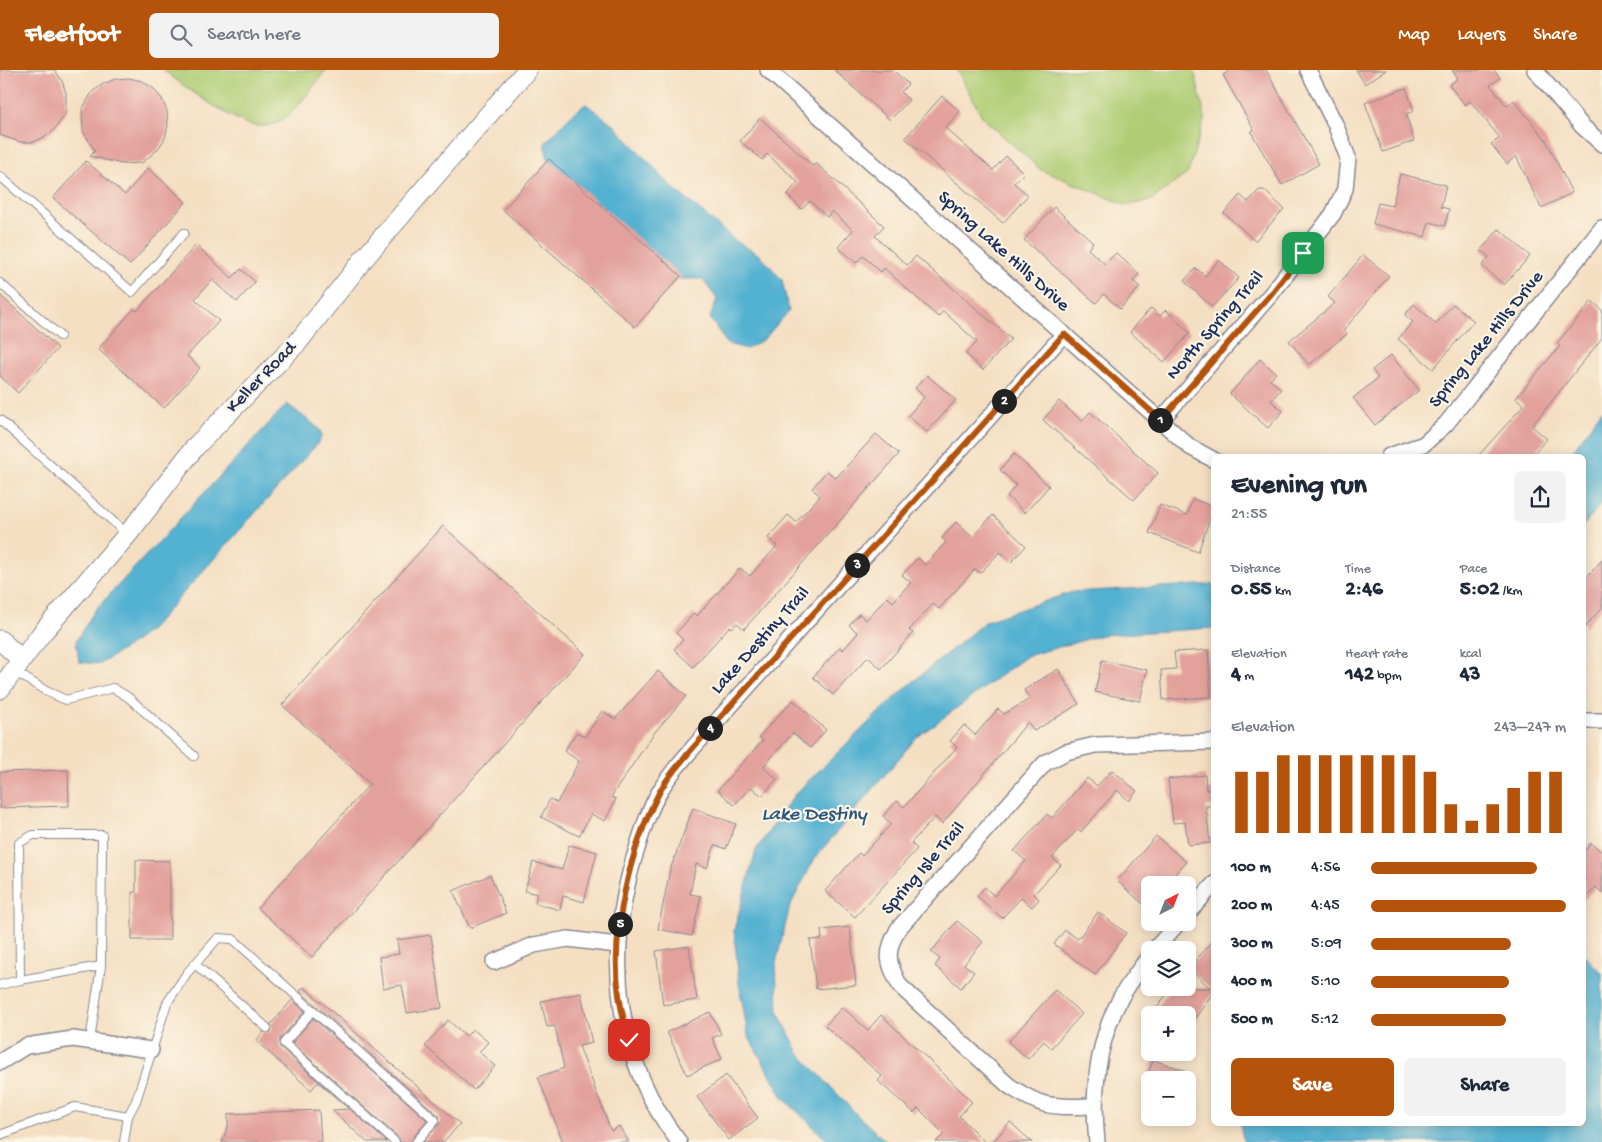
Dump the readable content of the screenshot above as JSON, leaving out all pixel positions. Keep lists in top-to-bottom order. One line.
{"streets":{"street":["Spring Lake Hills Drive","North Spring Trail","Keller Road","Lake Destiny Trail","Spring Isle Trail"]},"crossings":[["Spring Lake Hills Drive","North Spring Trail"],["Spring Lake Hills Drive","Lake Destiny Trail"]],"water":["Lake Destiny"],"north":"top right","page":{"header":"Fleetfoot","search":"Search here","nav":["Map","Layers","Share"],"pins":["2","1","3","4","5"],"heading":["Evening run","21:55"],"stats":[["Distance","0.55 km"],["Time","2:46"],["Pace","5:02 /km"],["Elevation","4 m"],["Heart rate","142 bpm"],["kcal","43"]],"chart":["Elevation","243–247 m"],"list":[{"name":"100 m","note":"4:56"},{"name":"200 m","note":"4:45"},{"name":"300 m","note":"5:09"},{"name":"400 m","note":"5:10"},{"name":"500 m","note":"5:12"}],"map_buttons":["+","−"],"buttons":["Save","Share"]}}
